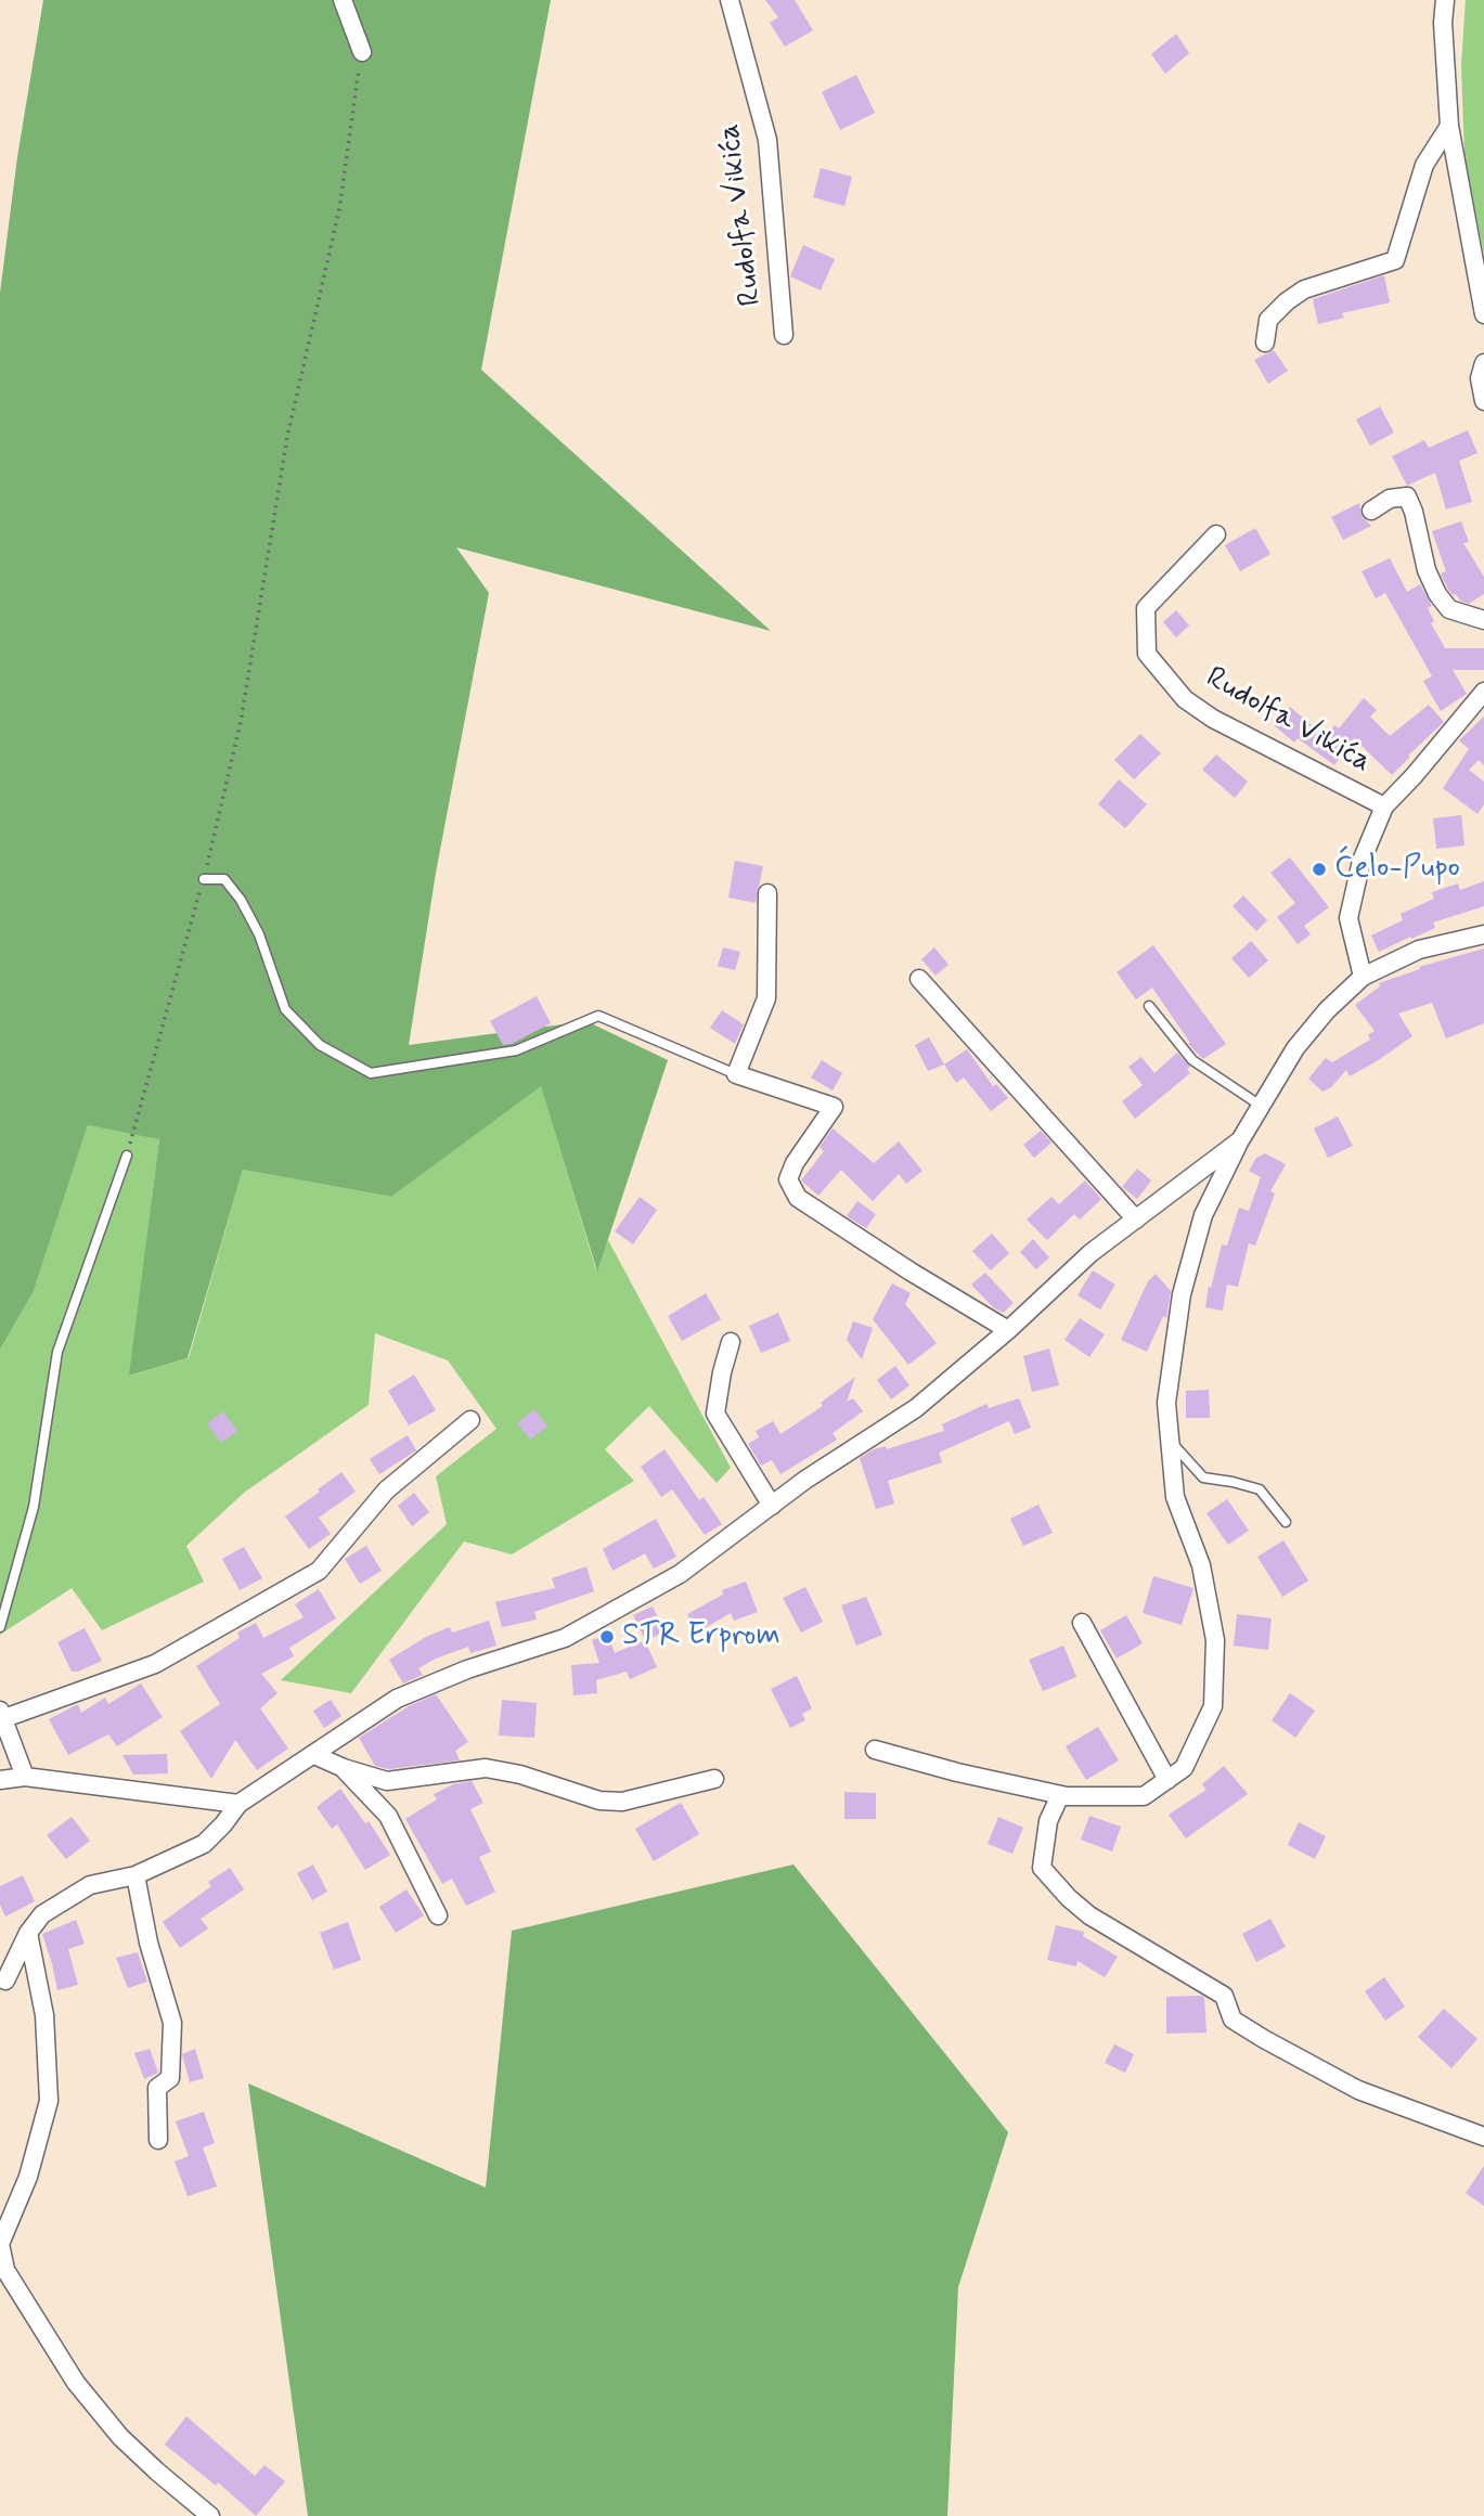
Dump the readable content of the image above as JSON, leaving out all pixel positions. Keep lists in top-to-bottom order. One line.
{"streets":{"street":["Rudolfa Vikića"]},"places":["Ćelo-Pupo","STR Erprom"]}
